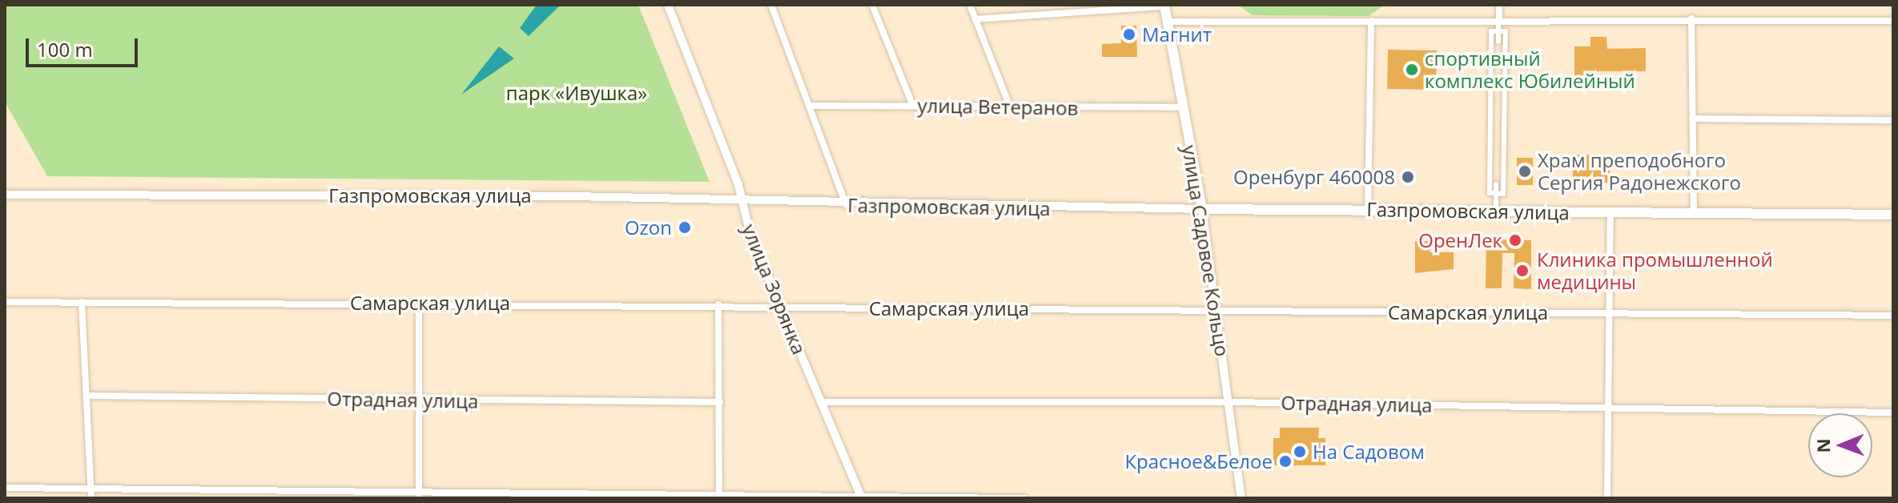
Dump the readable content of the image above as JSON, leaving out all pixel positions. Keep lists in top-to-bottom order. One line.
{"streets":{"main road":["Газпромовская улица","улица Садовое Кольцо"],"street":["улица Ветеранов","улица Зорянка","Самарская улица","Отрадная улица"]},"crossings":[["улица Ветеранов","улица Садовое Кольцо"],["Газпромовская улица","улица Садовое Кольцо"],["Газпромовская улица","улица Зорянка"],["улица Садовое Кольцо","Самарская улица"],["улица Садовое Кольцо","Отрадная улица"],["улица Зорянка","Самарская улица"],["улица Зорянка","Отрадная улица"]],"parks":["парк «Ивушка»"],"places":["Магнит","спортивный комплекс Юбилейный","Храм преподобного Сергия Радонежского","Оренбург 460008","Ozon","ОренЛек","Клиника промышленной медицины","На Садовом","Красное&Белое"],"scale_bar":"100 m","north":"left"}
